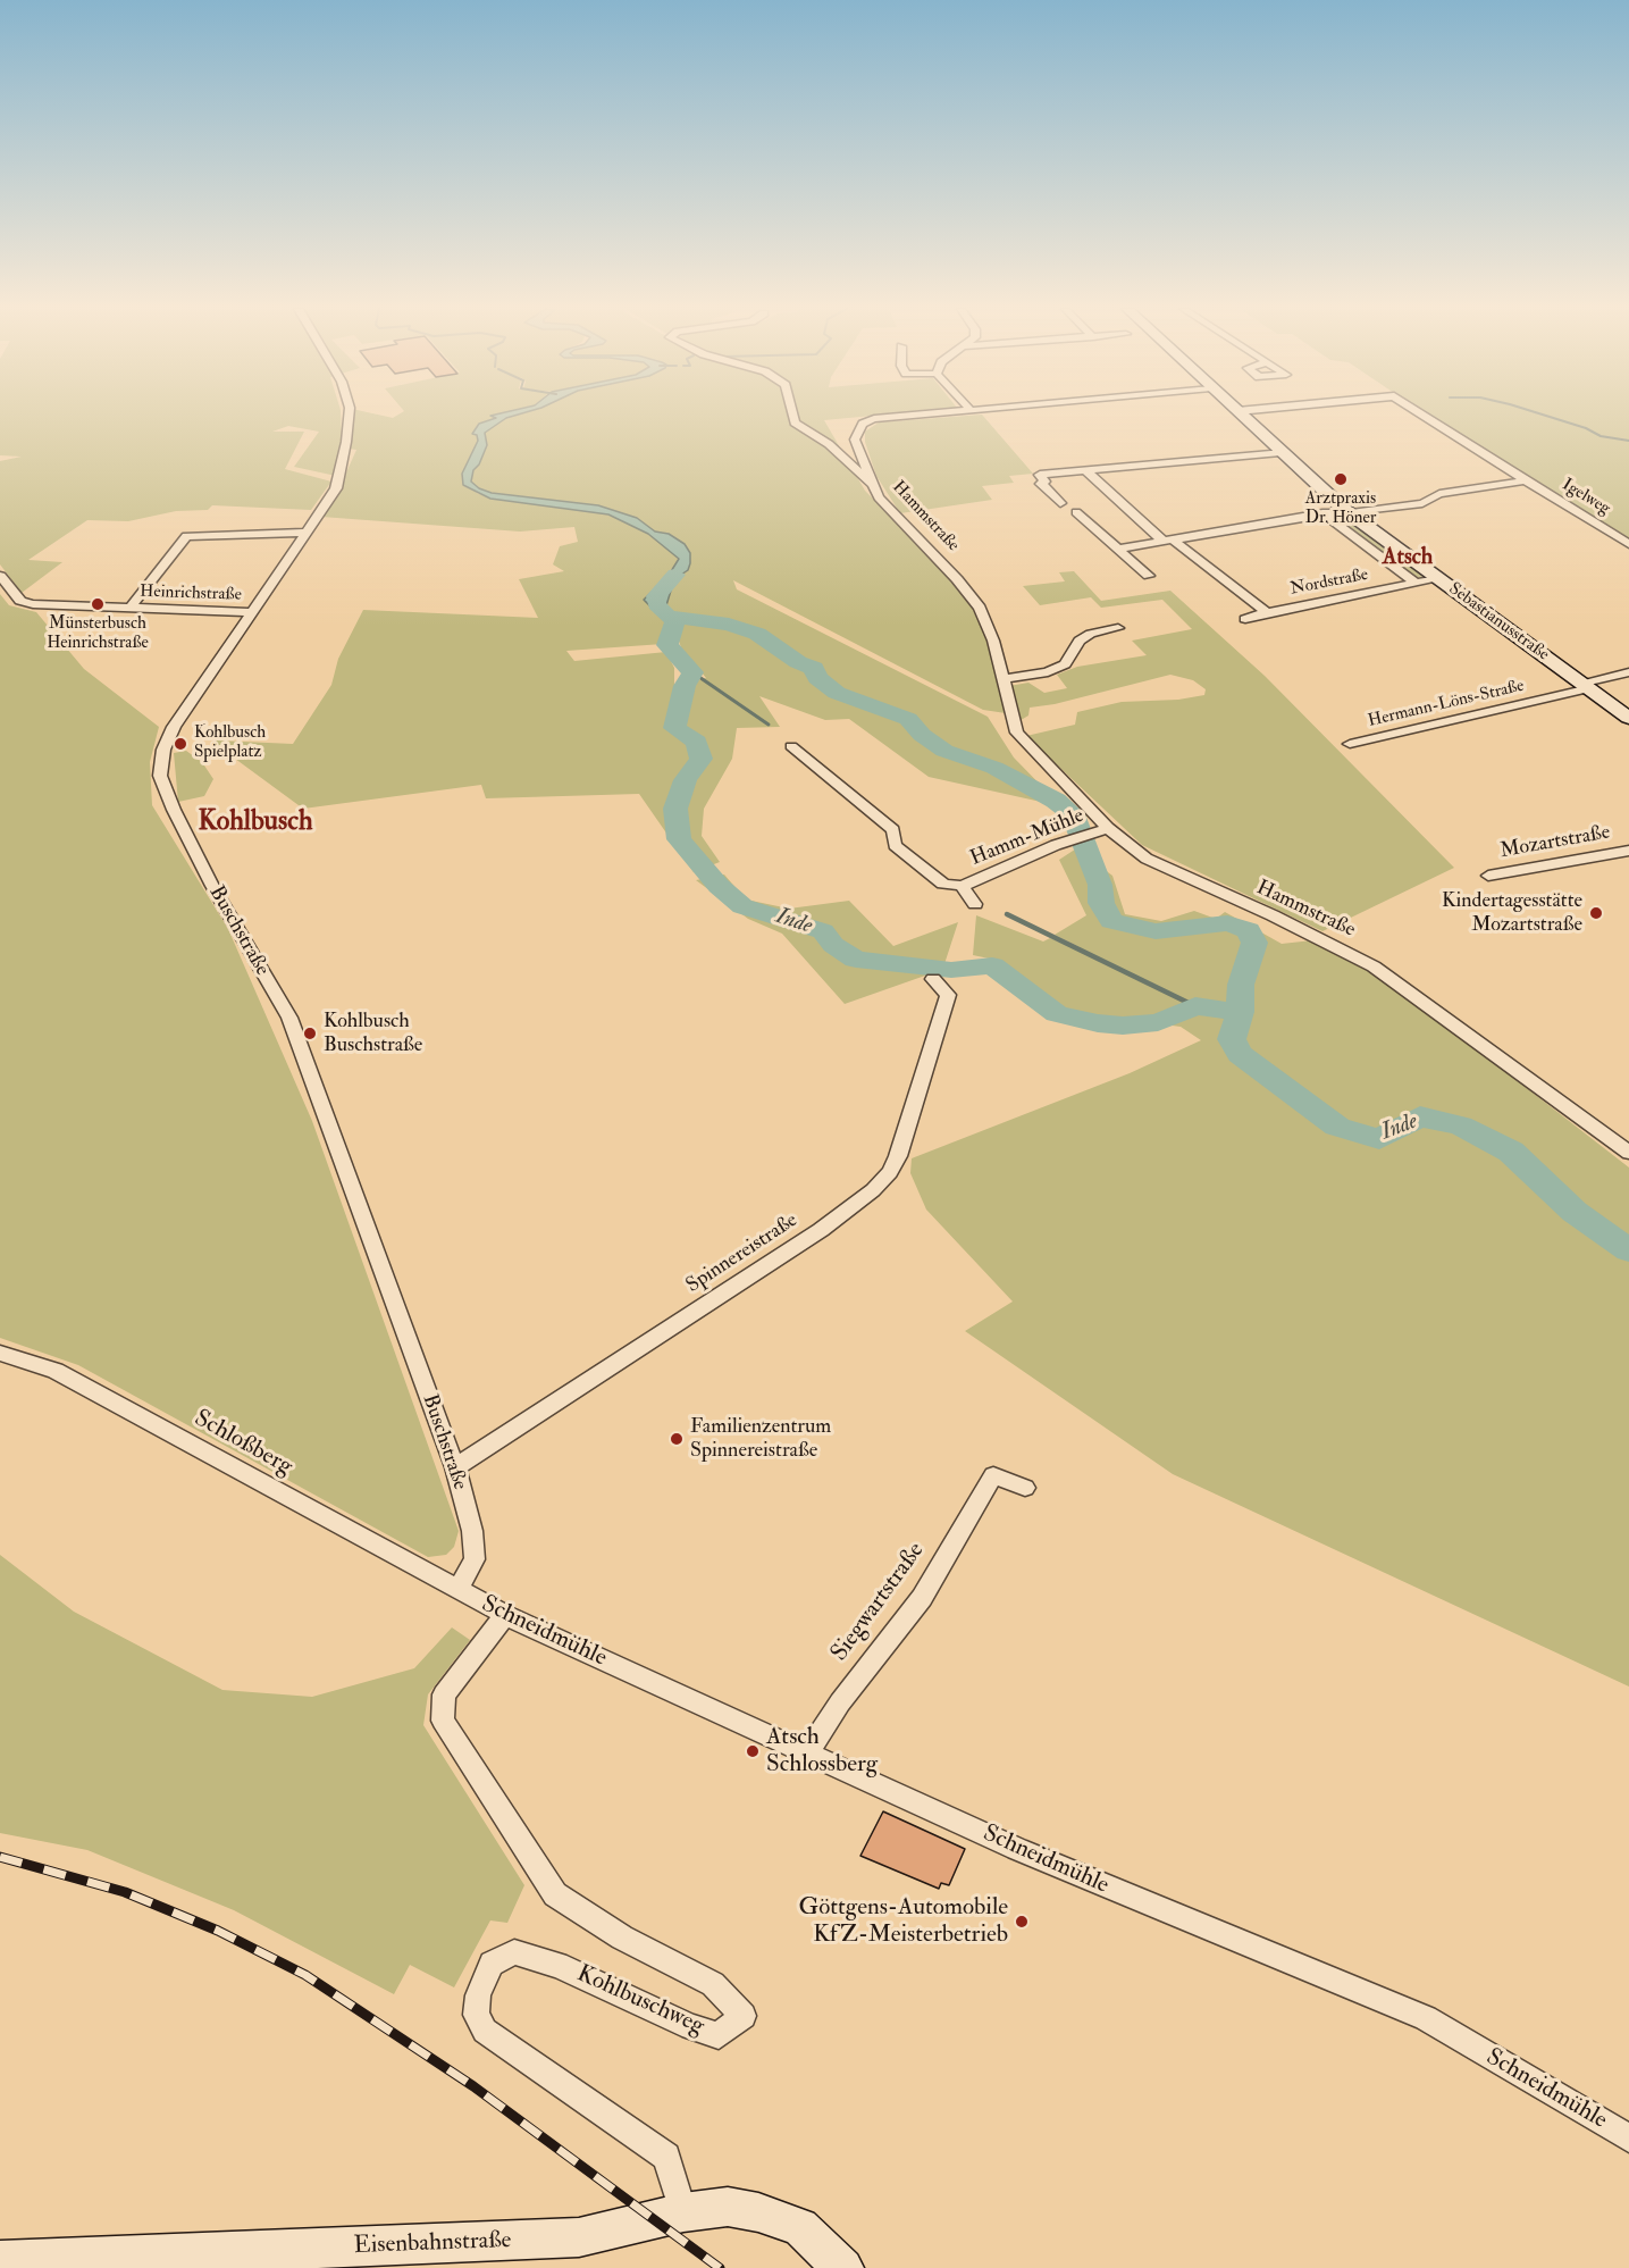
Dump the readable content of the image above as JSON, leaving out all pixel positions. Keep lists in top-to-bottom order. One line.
{"streets":{"main road":["Sebastianusstraße","Eisenbahnstraße"],"street":["Igelweg","Hammstraße","Nordstraße","Heinrichstraße","Hermann-Löns-Straße","Hamm-Mühle","Mozartstraße","Buschstraße","Spinnereistraße","Schloßberg","Siegwartstraße","Schneidmühle","Kohlbuschweg"]},"crossings":[["Hammstraße","Hamm-Mühle"],["Nordstraße","Sebastianusstraße"],["Heinrichstraße","Buschstraße"],["Sebastianusstraße","Hermann-Löns-Straße"],["Buschstraße","Spinnereistraße"],["Buschstraße","Schloßberg"],["Buschstraße","Schneidmühle"],["Schloßberg","Schneidmühle"],["Siegwartstraße","Schneidmühle"],["Schneidmühle","Kohlbuschweg"],["Kohlbuschweg","Eisenbahnstraße"]],"districts":["Atsch","Kohlbusch"],"water":["Inde"],"places":["Arztpraxis Dr. Höner","Münsterbusch Heinrichstraße","Kohlbusch Spielplatz","Kindertagesstätte Mozartstraße","Kohlbusch Buschstraße","Familienzentrum Spinnereistraße","Atsch Schlossberg","Göttgens-Automobile KfZ-Meisterbetrieb"]}
